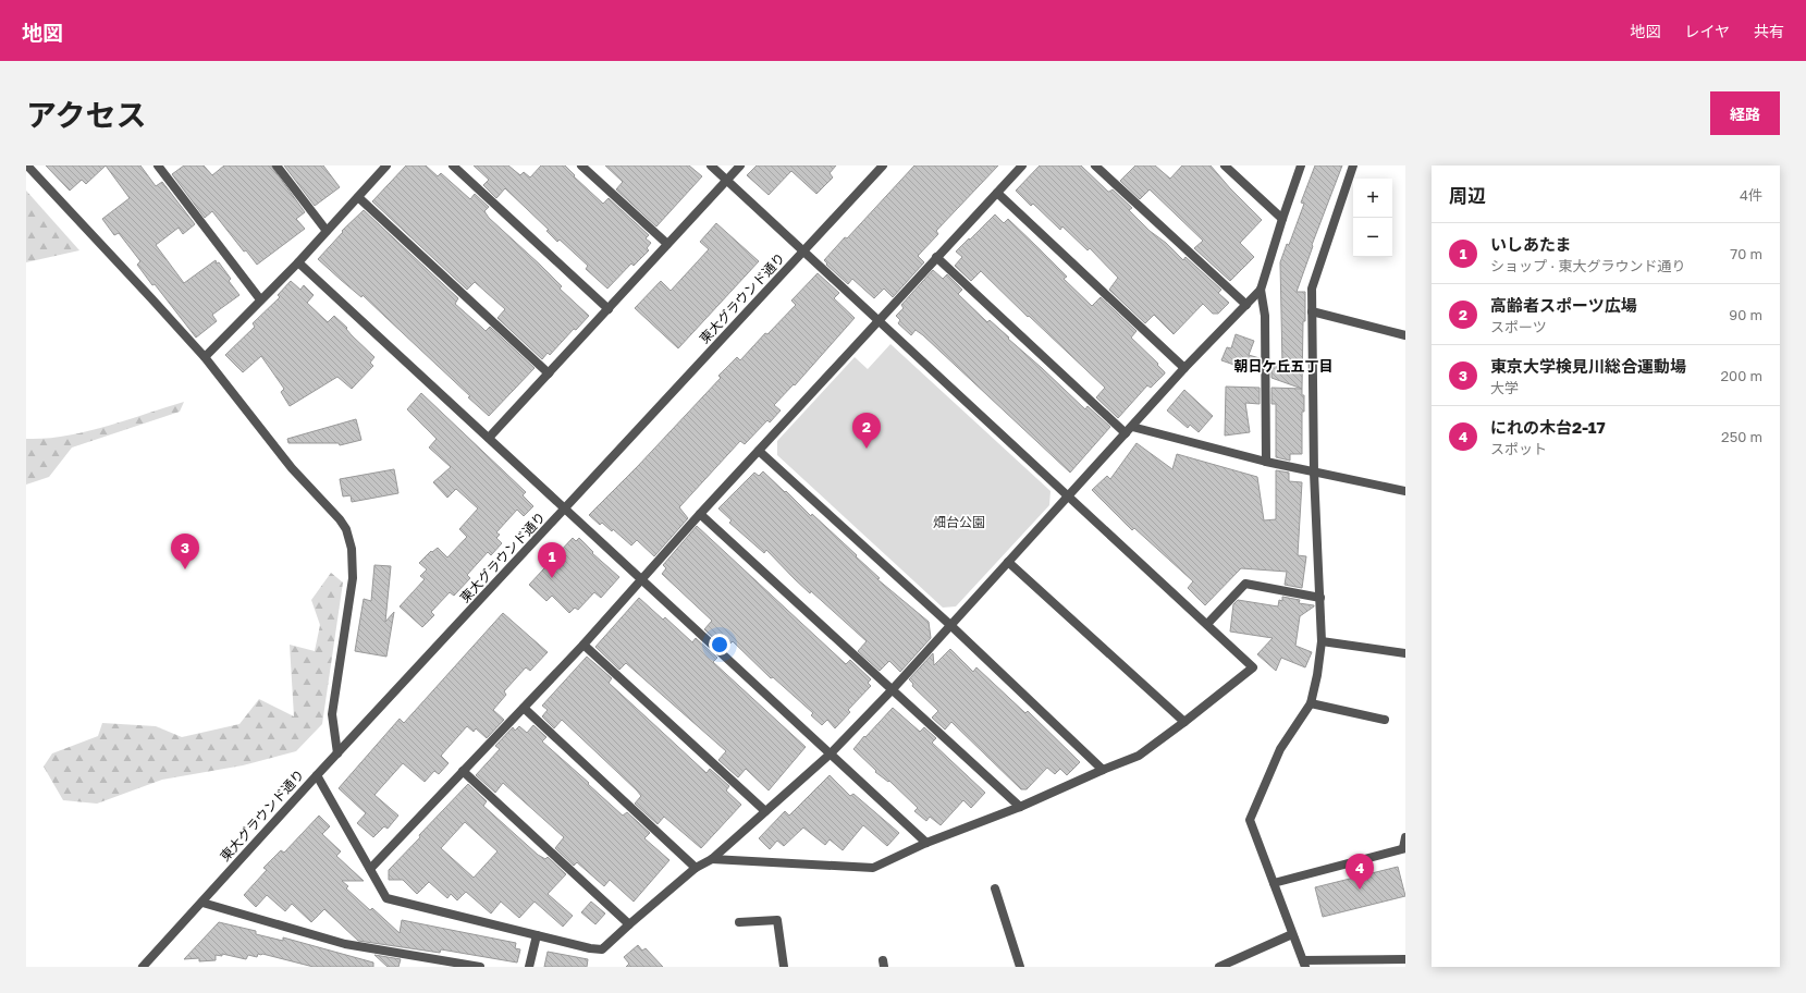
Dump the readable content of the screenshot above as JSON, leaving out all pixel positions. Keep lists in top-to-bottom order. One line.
{"streets":{"street":["東大グラウンド通り"]},"districts":["朝日ケ丘五丁目"],"parks":["畑台公園"],"page":{"header":"地図","nav":["地図","レイヤ","共有"],"title":"アクセス","buttons":"経路","heading":["周辺","4件"],"map_buttons":["+","−"],"list":[{"mark":"1","name":"いしあたま","note":"ショップ · 東大グラウンド通り","value":"70 m"},{"mark":"2","name":"高齢者スポーツ広場","note":"スポーツ","value":"90 m"},{"mark":"3","name":"東京大学検見川総合運動場","note":"大学","value":"200 m"},{"mark":"4","name":"にれの木台2-17","note":"スポット","value":"250 m"}],"pins":["2","3","1","4"]}}
